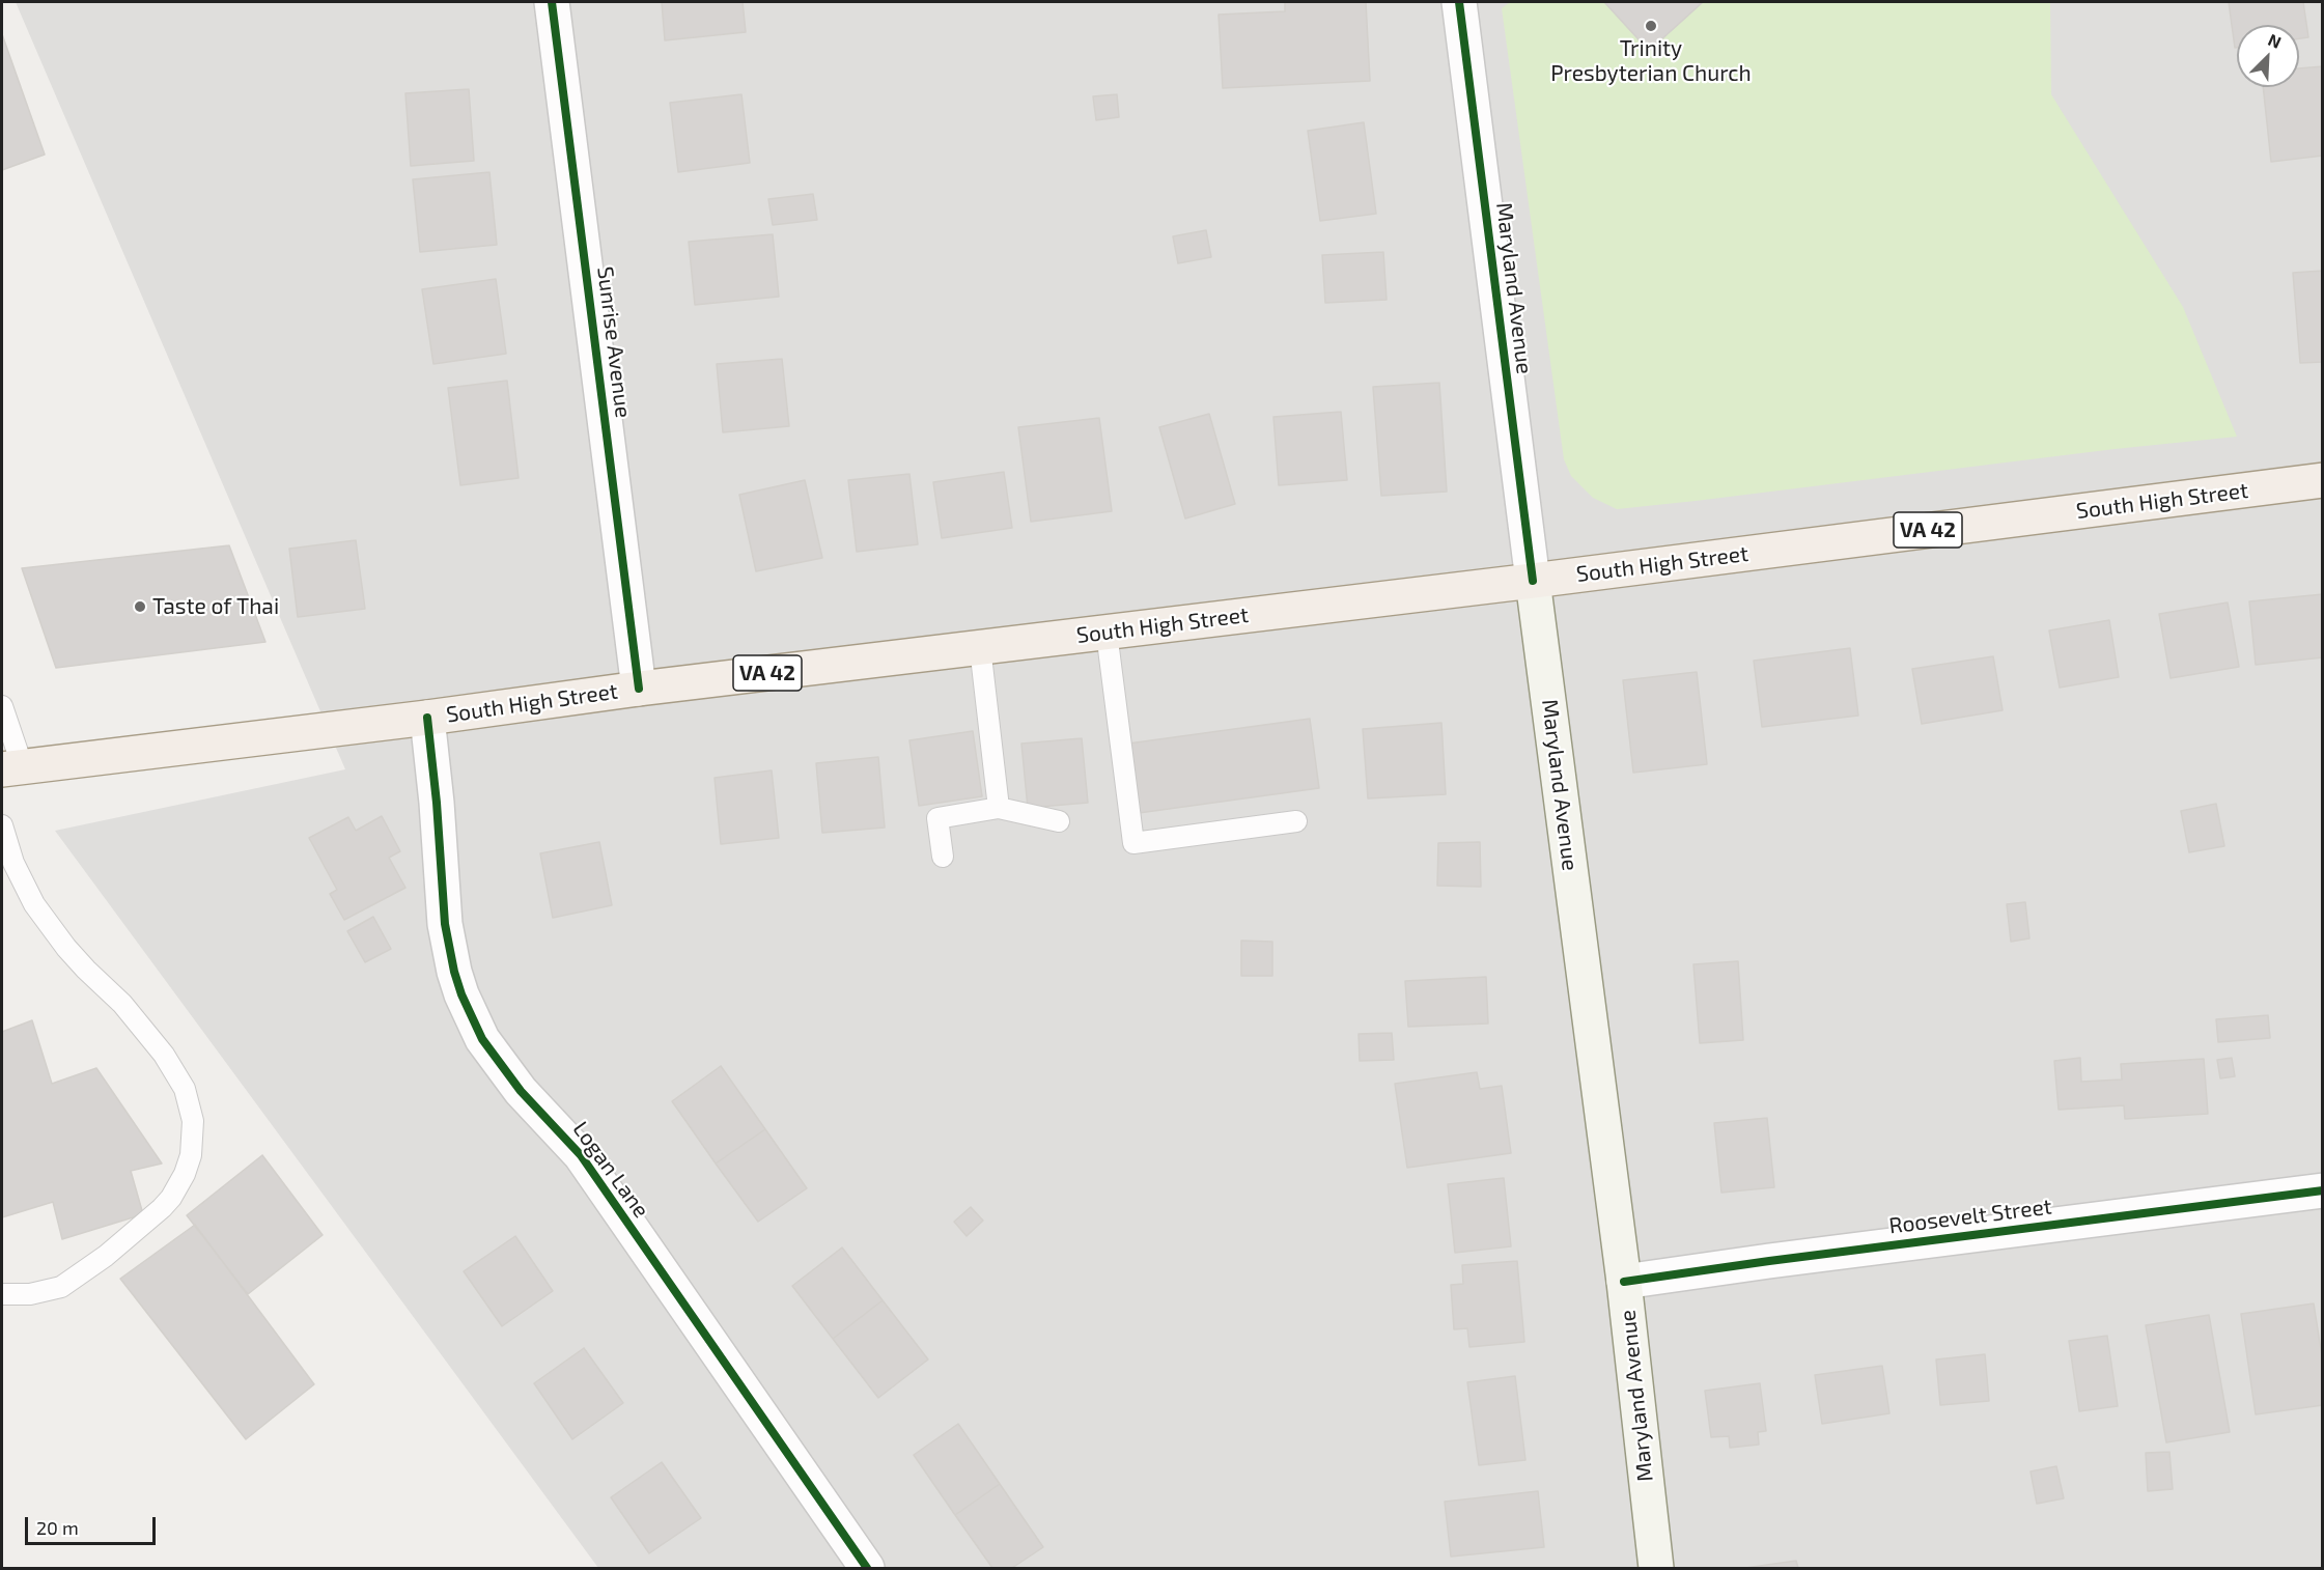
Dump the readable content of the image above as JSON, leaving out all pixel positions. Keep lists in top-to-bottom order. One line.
{"streets":{"main road":["Maryland Avenue","South High Street","VA 42"],"street":["Sunrise Avenue","Logan Lane","Roosevelt Street"]},"crossings":[["Maryland Avenue","South High Street"],["Maryland Avenue","Roosevelt Street"],["Sunrise Avenue","South High Street"],["South High Street","Logan Lane"]],"places":["Trinity Presbyterian Church","Taste of Thai"],"scale_bar":"20 m","north":"top right"}
